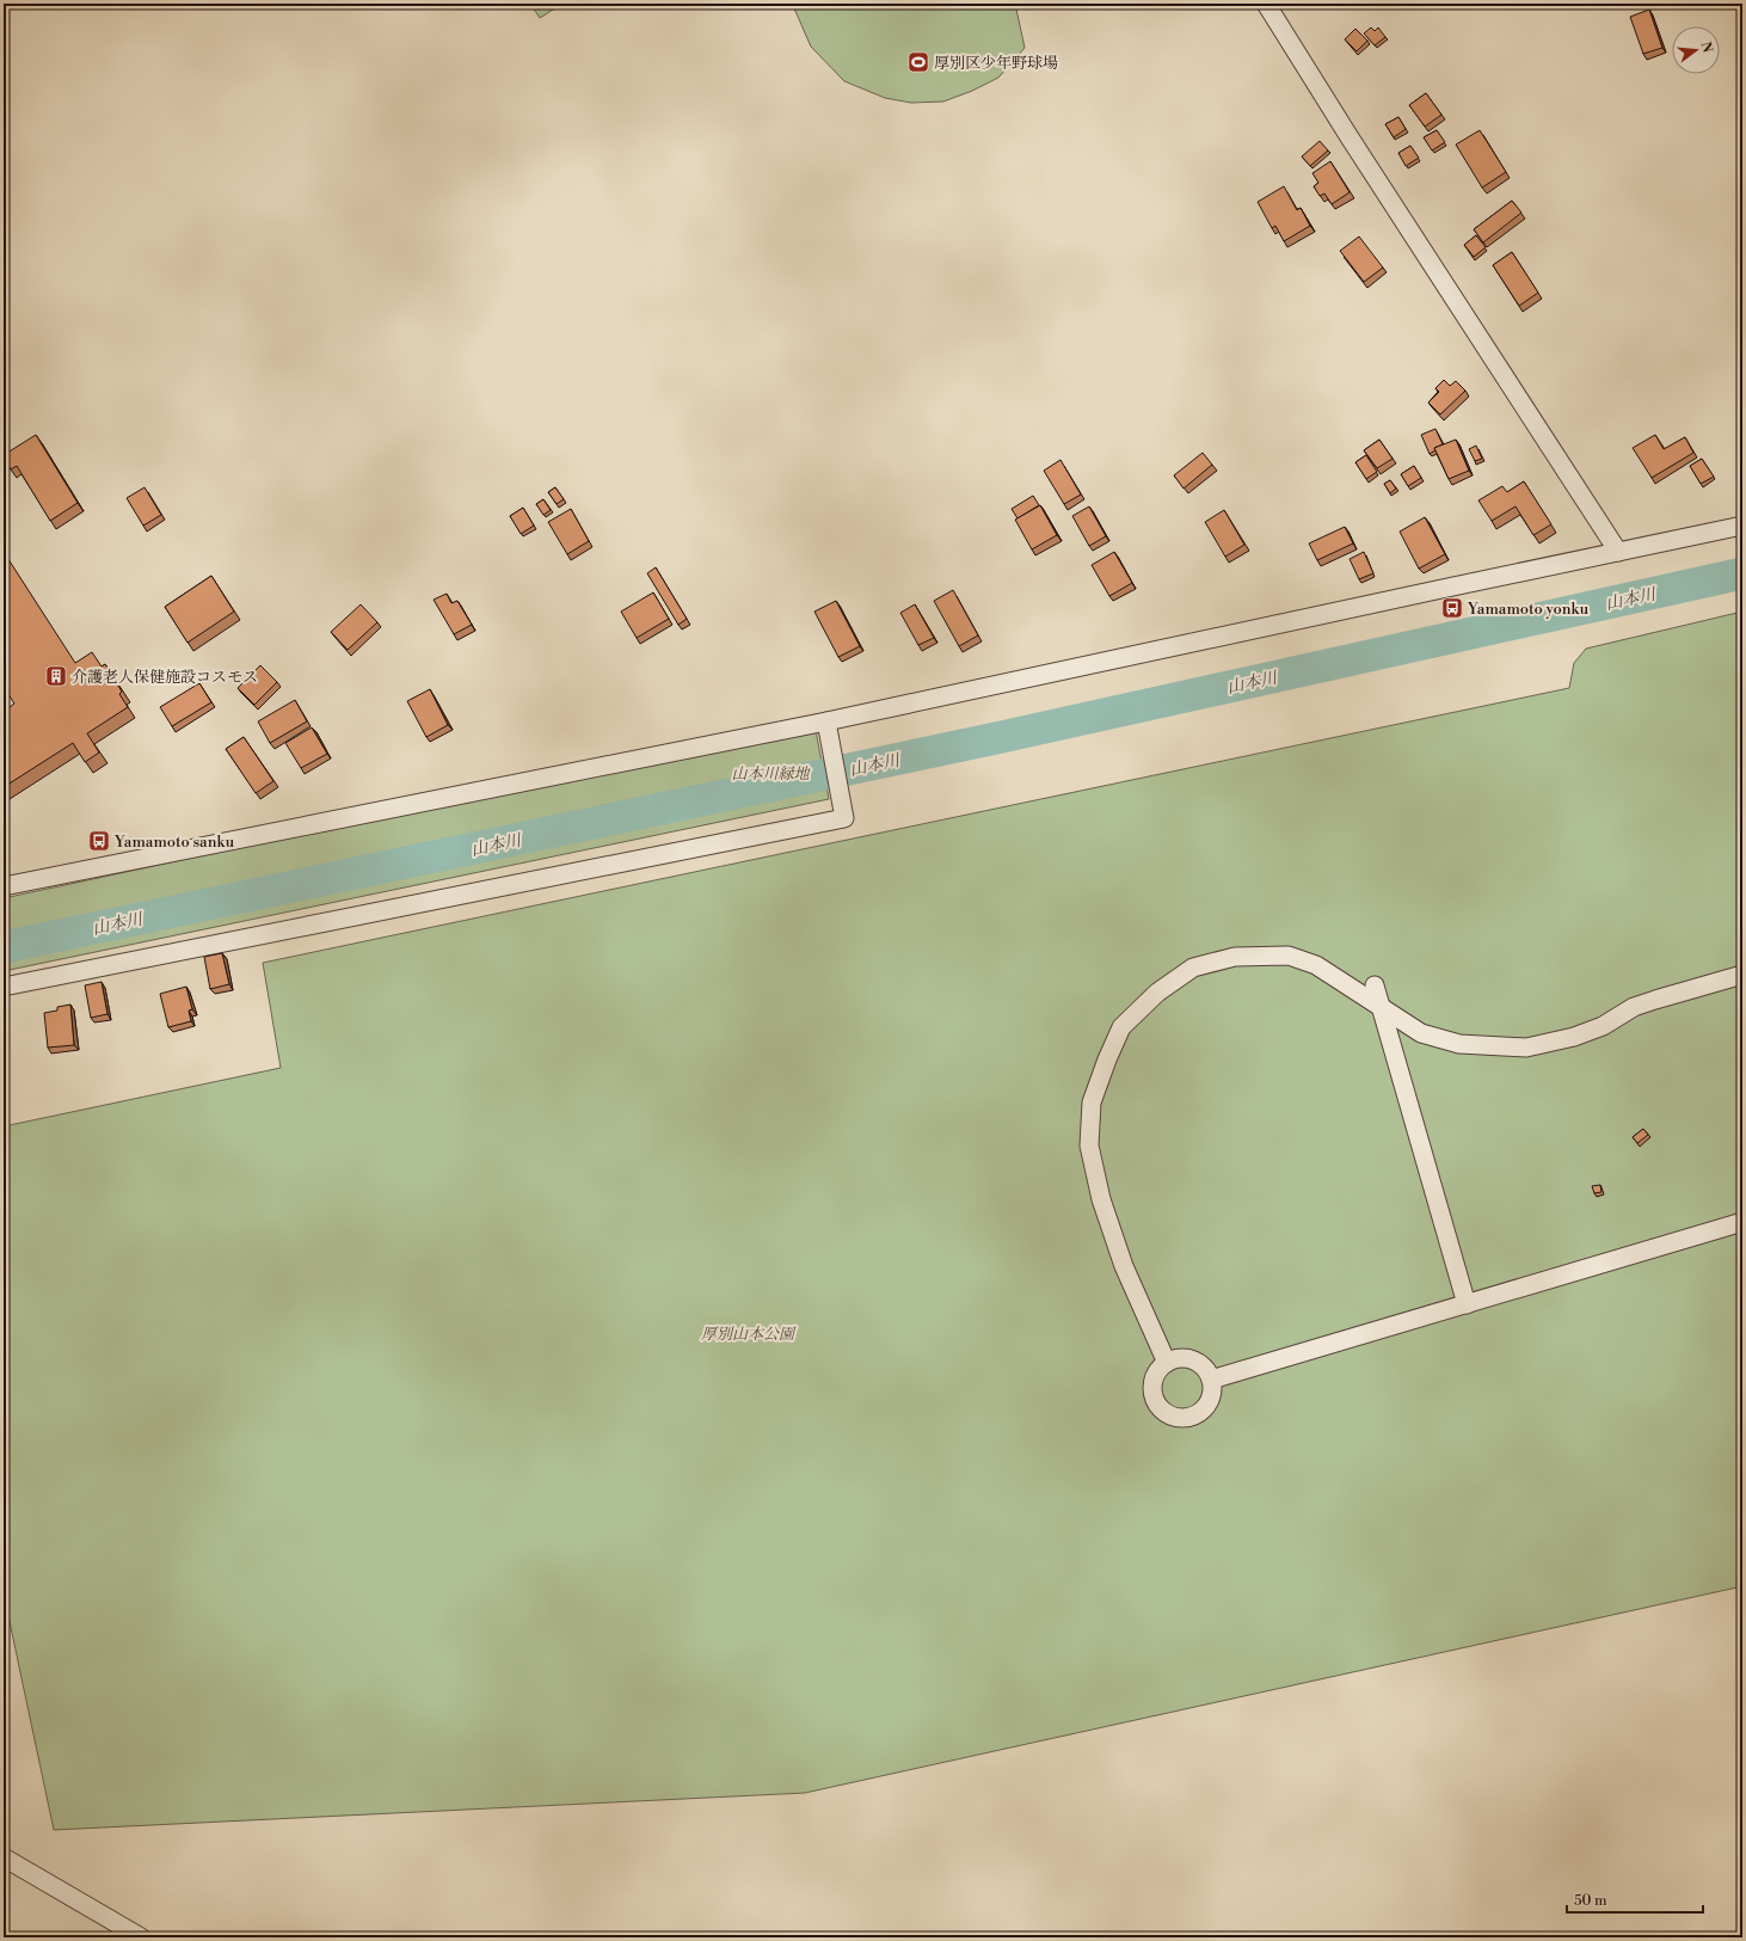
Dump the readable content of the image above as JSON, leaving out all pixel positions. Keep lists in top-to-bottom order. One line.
{"water":["山本川"],"parks":["山本川緑地","厚別山本公園"],"places":{"sports":["厚別区少年野球場"],"bus stop":["Yamamoto yonku","Yamamoto sanku"],"building":["介護老人保健施設コスモス"]},"scale_bar":"50 m","north":"right"}
